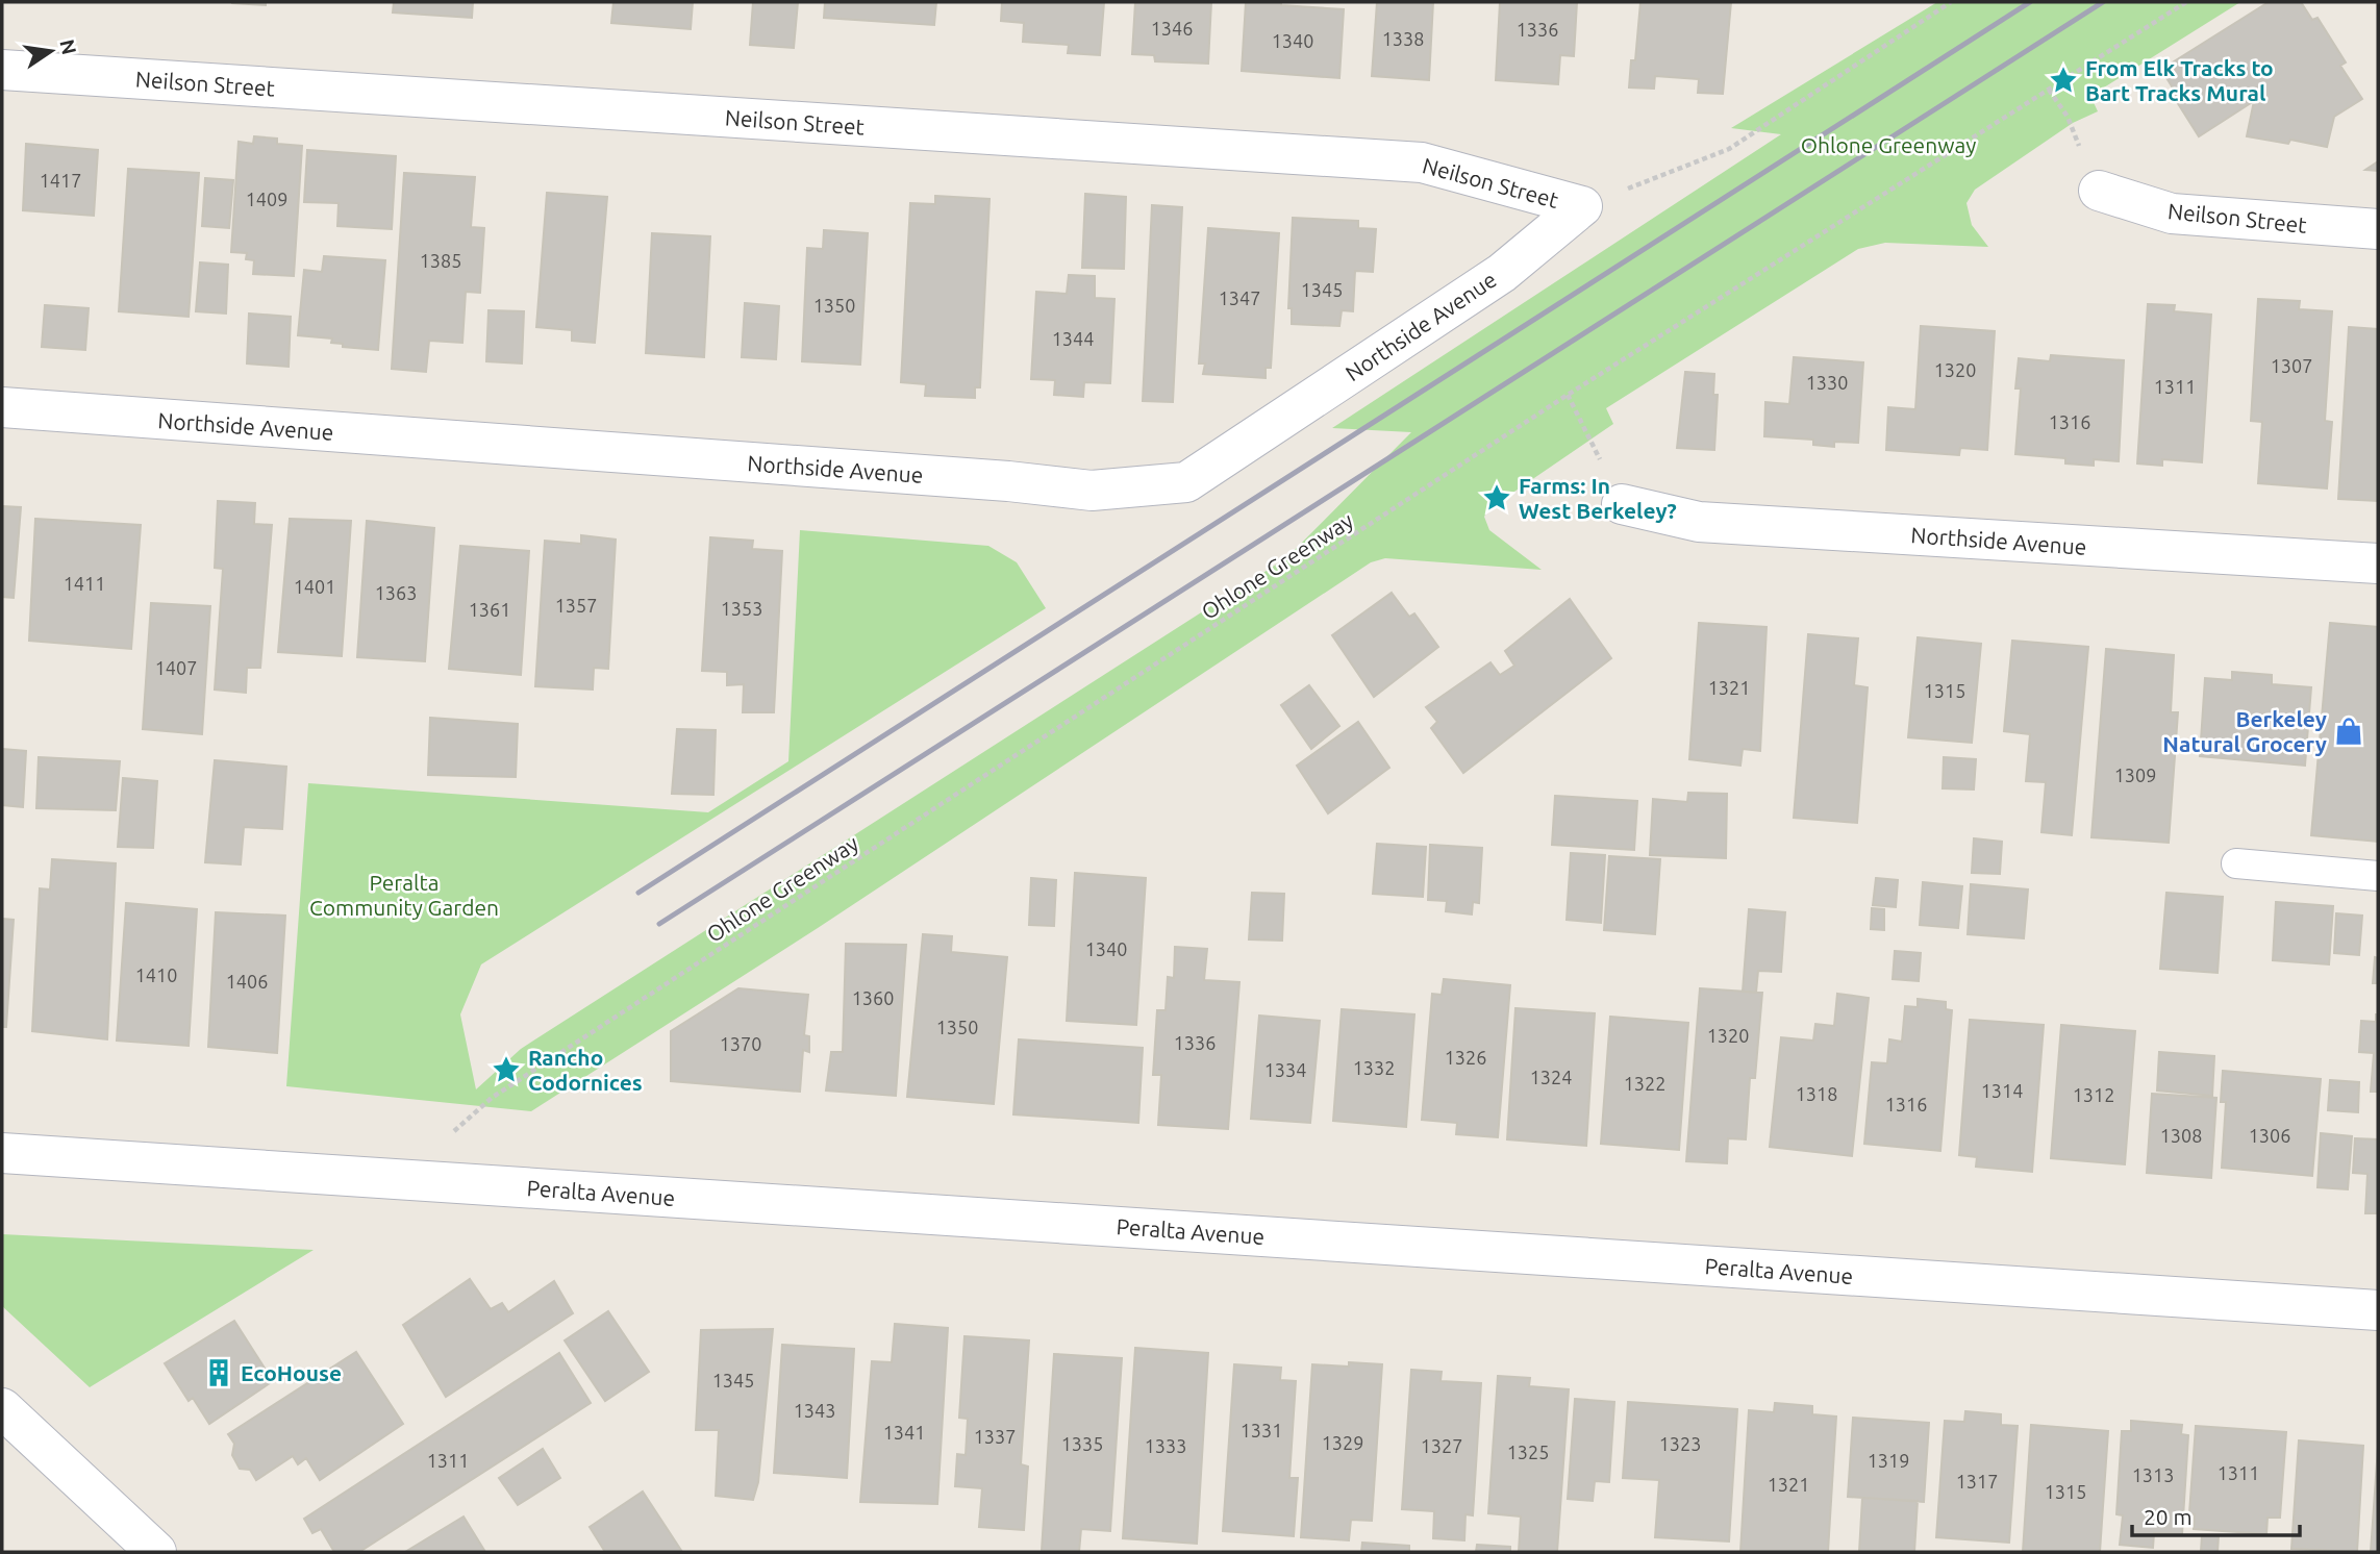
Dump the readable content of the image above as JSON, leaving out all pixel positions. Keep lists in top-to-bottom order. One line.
{"streets":{"street":["Neilson Street","Northside Avenue","Peralta Avenue"],"path":["Ohlone Greenway"]},"crossings":[["Neilson Street","Northside Avenue"],["Ohlone Greenway","Peralta Avenue"]],"parks":["Ohlone Greenway","Peralta Community Garden"],"places":{"place":["From Elk Tracks to Bart Tracks Mural","Farms: In West Berkeley?","Rancho Codornices"],"shop":["Berkeley Natural Grocery"],"building":["EcoHouse"]},"house_numbers":["1346","1336","1338","1340","1417","1409","1385","1345","1347","1350","1344","1307","1320","1330","1311","1316","1411","1401","1363","1357","1353","1361","1407","1321","1315","1309","1340","1410","1406","1360","1350","1320","1336","1370","1326","1332","1334","1324","1322","1314","1318","1312","1316","1308","1306","1345","1343","1331","1341","1337","1329","1335","1323","1333","1327","1325","1311","1319","1311","1313","1317","1321","1315"],"scale_bar":"20 m","north":"right"}
